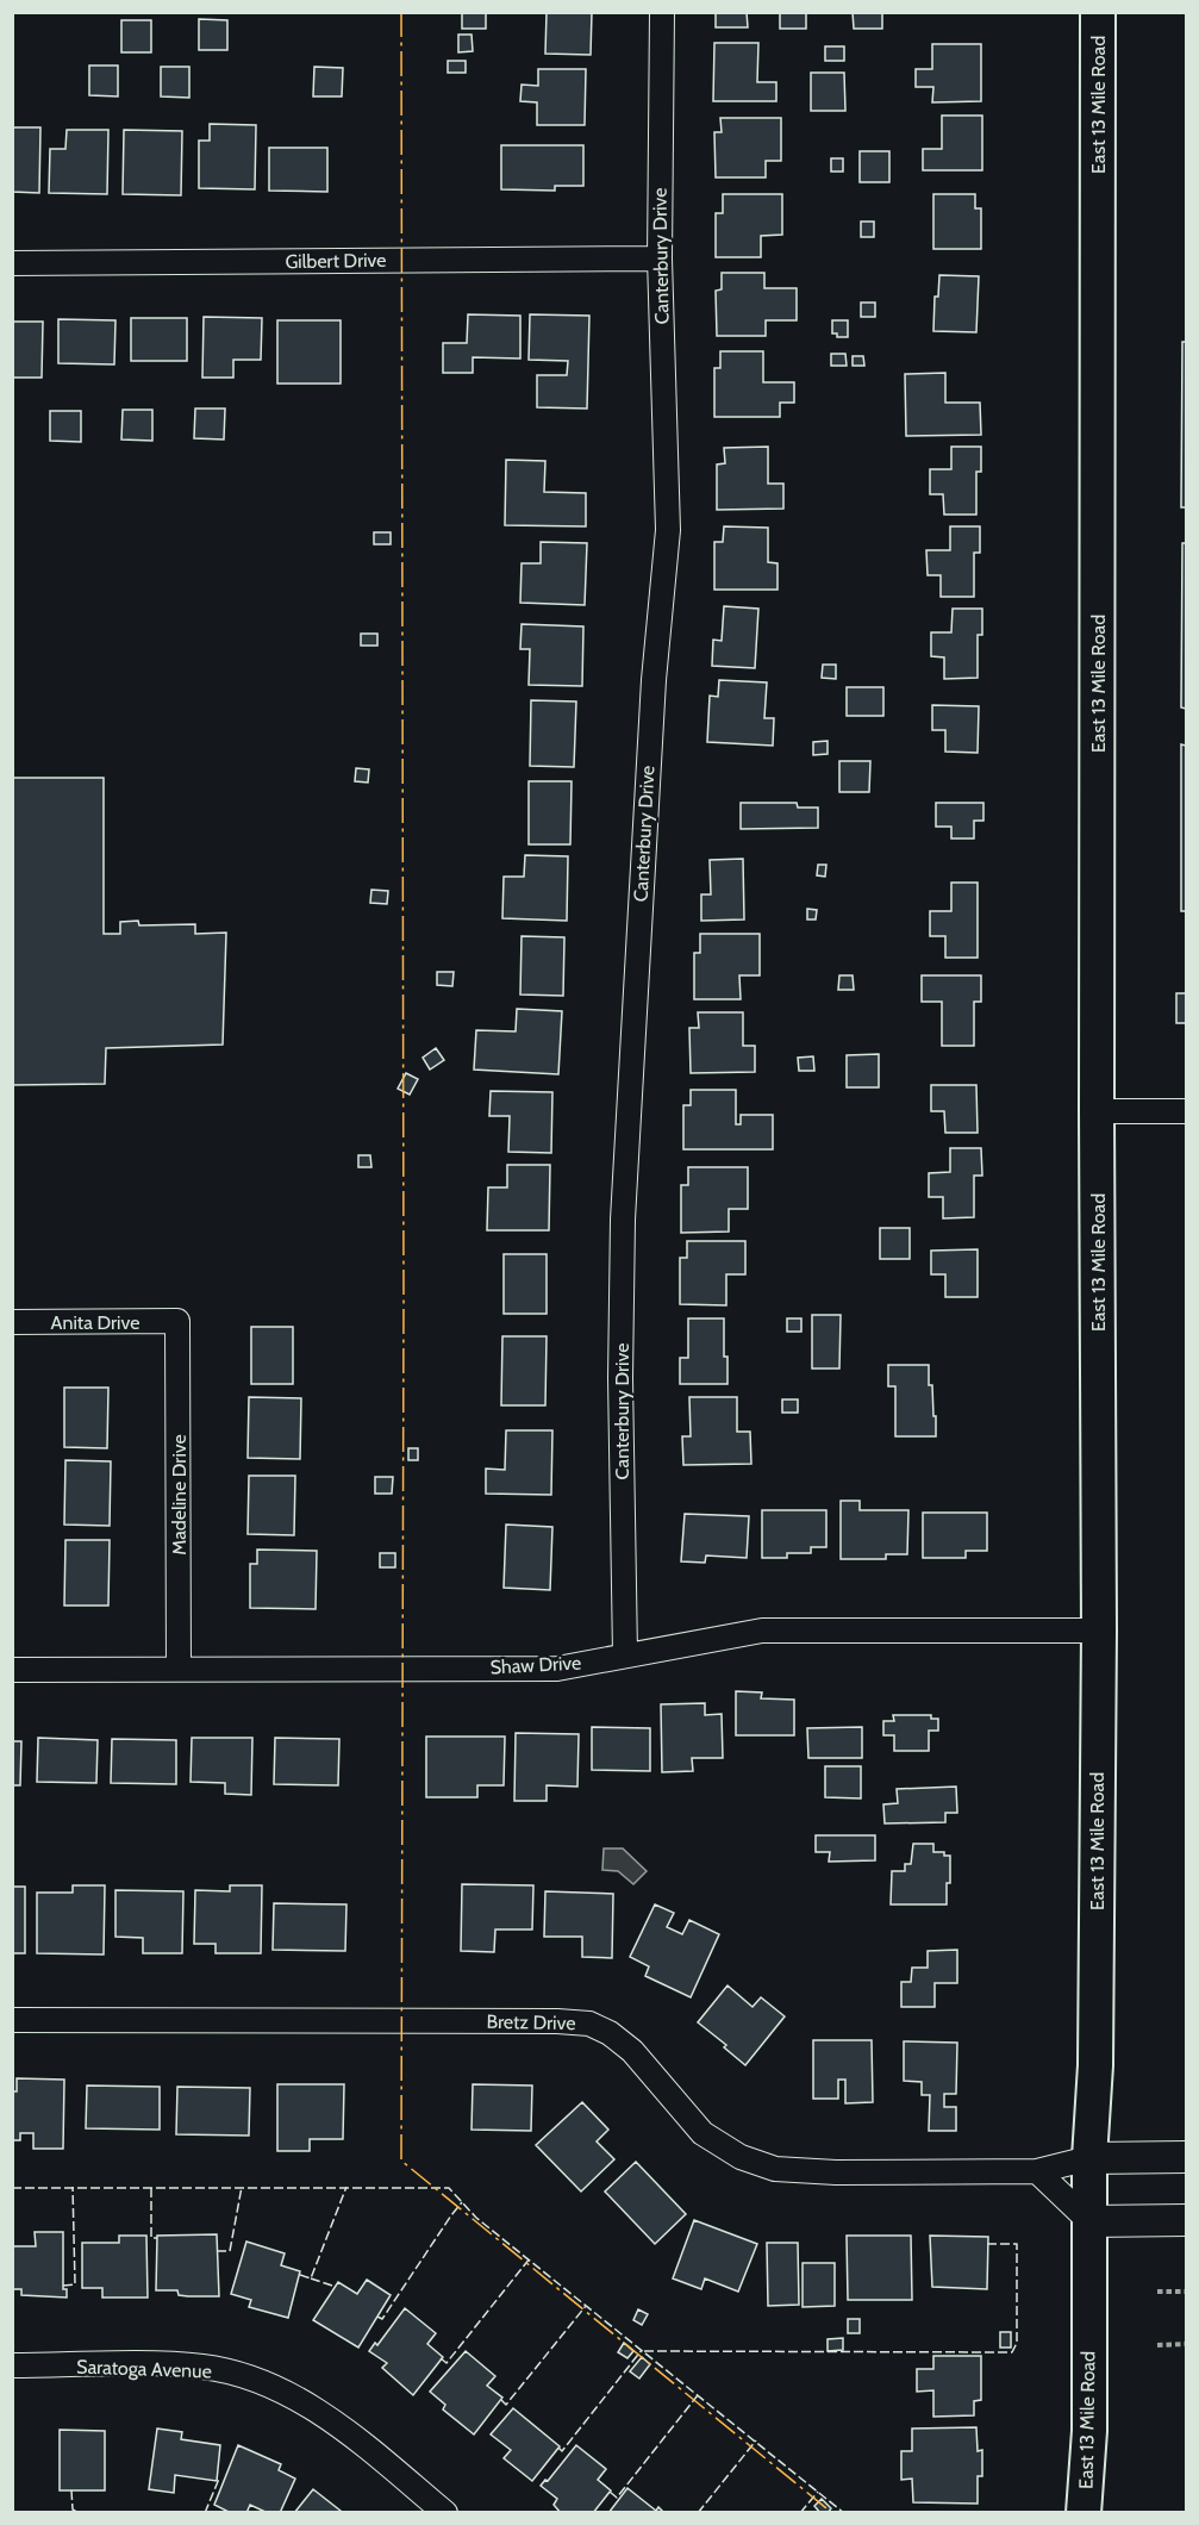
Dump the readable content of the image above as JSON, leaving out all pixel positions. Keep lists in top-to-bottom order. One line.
{"streets":{"main road":["East 13 Mile Road"],"street":["Canterbury Drive","Gilbert Drive","Anita Drive","Madeline Drive","Shaw Drive","Bretz Drive","Saratoga Avenue"]},"crossings":[["East 13 Mile Road","Shaw Drive"],["East 13 Mile Road","Bretz Drive"],["Canterbury Drive","Gilbert Drive"],["Canterbury Drive","Shaw Drive"],["Anita Drive","Madeline Drive"],["Madeline Drive","Shaw Drive"]]}
